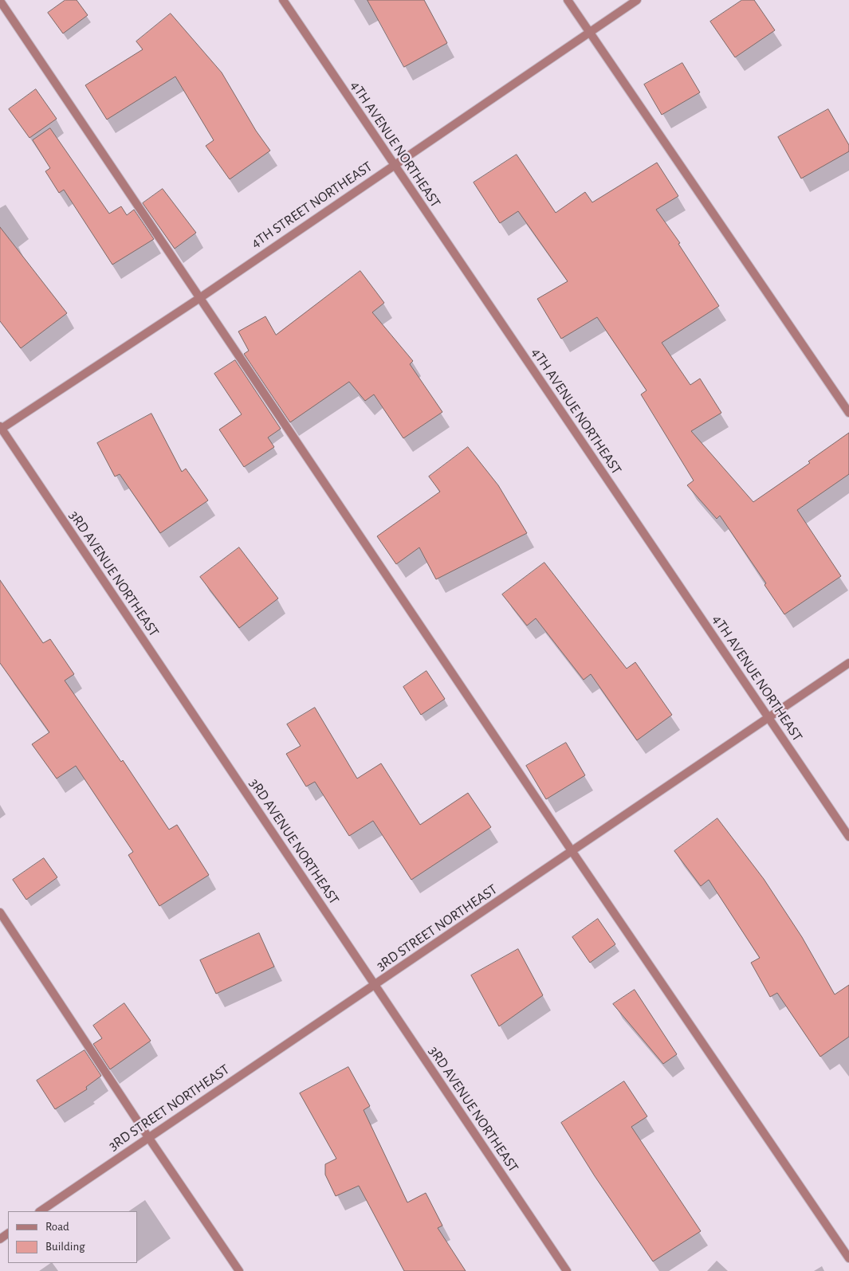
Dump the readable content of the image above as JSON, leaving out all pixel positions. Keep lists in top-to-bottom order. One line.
{"streets":{"street":["4TH AVENUE NORTHEAST","4TH STREET NORTHEAST","3RD AVENUE NORTHEAST","3RD STREET NORTHEAST"]},"crossings":[["4TH AVENUE NORTHEAST","4TH STREET NORTHEAST"],["4TH AVENUE NORTHEAST","3RD STREET NORTHEAST"],["4TH STREET NORTHEAST","3RD AVENUE NORTHEAST"],["3RD AVENUE NORTHEAST","3RD STREET NORTHEAST"]],"legend":["Road","Building"]}
